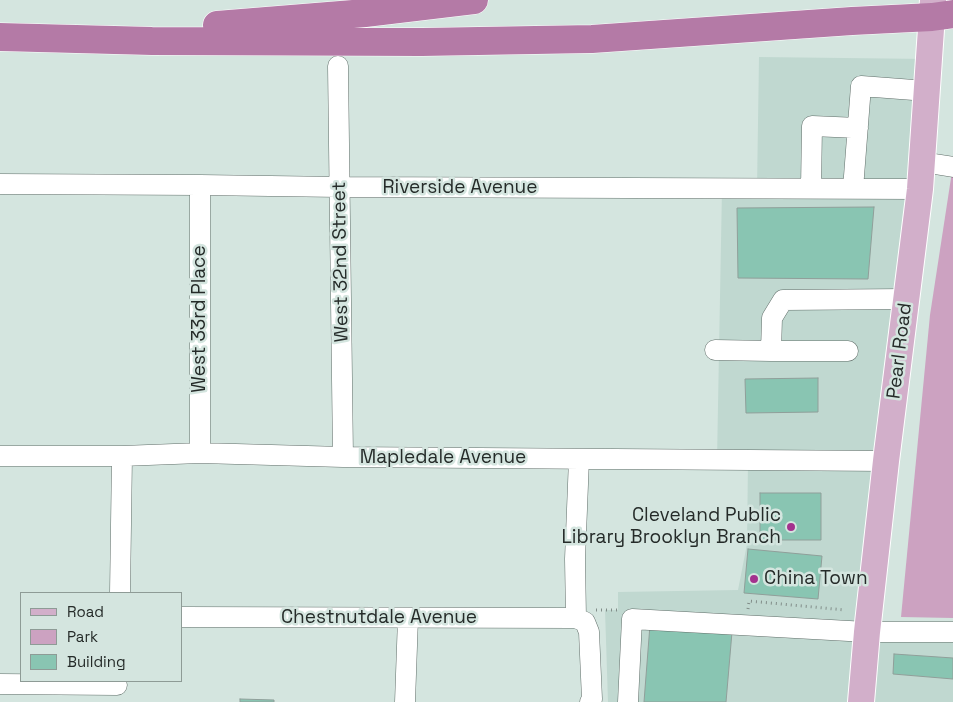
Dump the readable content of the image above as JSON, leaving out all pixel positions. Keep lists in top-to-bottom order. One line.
{"streets":{"main road":["Pearl Road"],"street":["Riverside Avenue","West 32nd Street","West 33rd Place","Mapledale Avenue","Chestnutdale Avenue"]},"crossings":[["Riverside Avenue","West 32nd Street"],["Riverside Avenue","West 33rd Place"],["Riverside Avenue","Pearl Road"],["West 32nd Street","Mapledale Avenue"],["West 33rd Place","Mapledale Avenue"],["Pearl Road","Mapledale Avenue"]],"places":["Cleveland Public Library Brooklyn Branch","China Town"],"legend":["Road","Park","Building"]}
